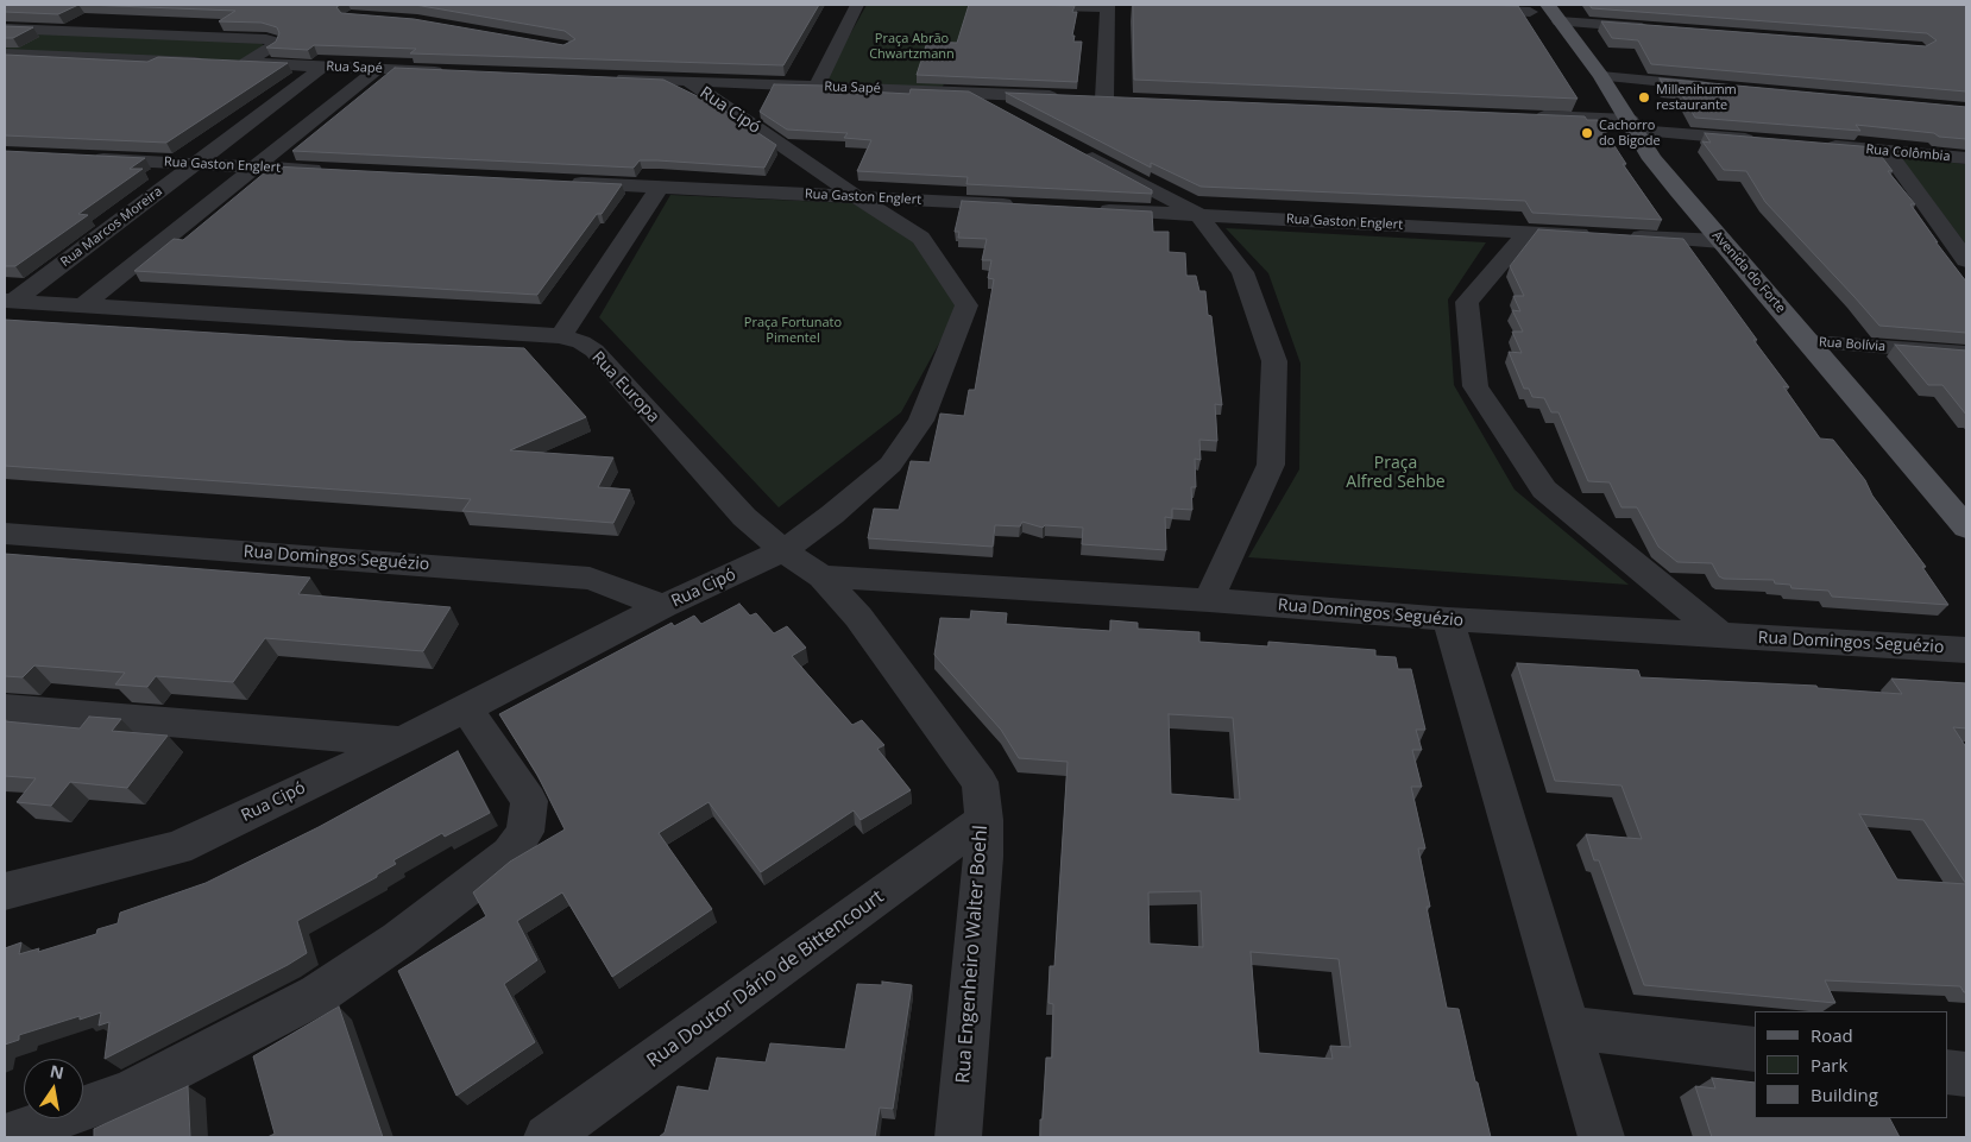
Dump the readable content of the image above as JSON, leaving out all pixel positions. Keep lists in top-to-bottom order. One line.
{"streets":{"main road":["Avenida do Forte"],"street":["Rua Sapé","Rua Cipó","Rua Colômbia","Rua Gaston Englert","Rua Marcos Moreira","Rua Bolívia","Rua Europa","Rua Domingos Seguézio","Rua Engenheiro Walter Boehl","Rua Doutor Dário de Bittencourt"]},"crossings":[["Rua Sapé","Rua Cipó"],["Rua Sapé","Rua Marcos Moreira"],["Rua Cipó","Rua Gaston Englert"],["Rua Cipó","Rua Europa"],["Rua Cipó","Rua Domingos Seguézio"],["Rua Gaston Englert","Rua Marcos Moreira"],["Rua Marcos Moreira","Rua Europa"],["Avenida do Forte","Rua Bolívia"],["Rua Domingos Seguézio","Rua Engenheiro Walter Boehl"],["Rua Engenheiro Walter Boehl","Rua Doutor Dário de Bittencourt"]],"parks":["Praça Abrão Chwartzmann","Praça Fortunato Pimentel","Praça Alfred Sehbe"],"places":["Millenihumm restaurante","Cachorro do Bigode"],"legend":["Road","Park","Building"],"north":"top"}
